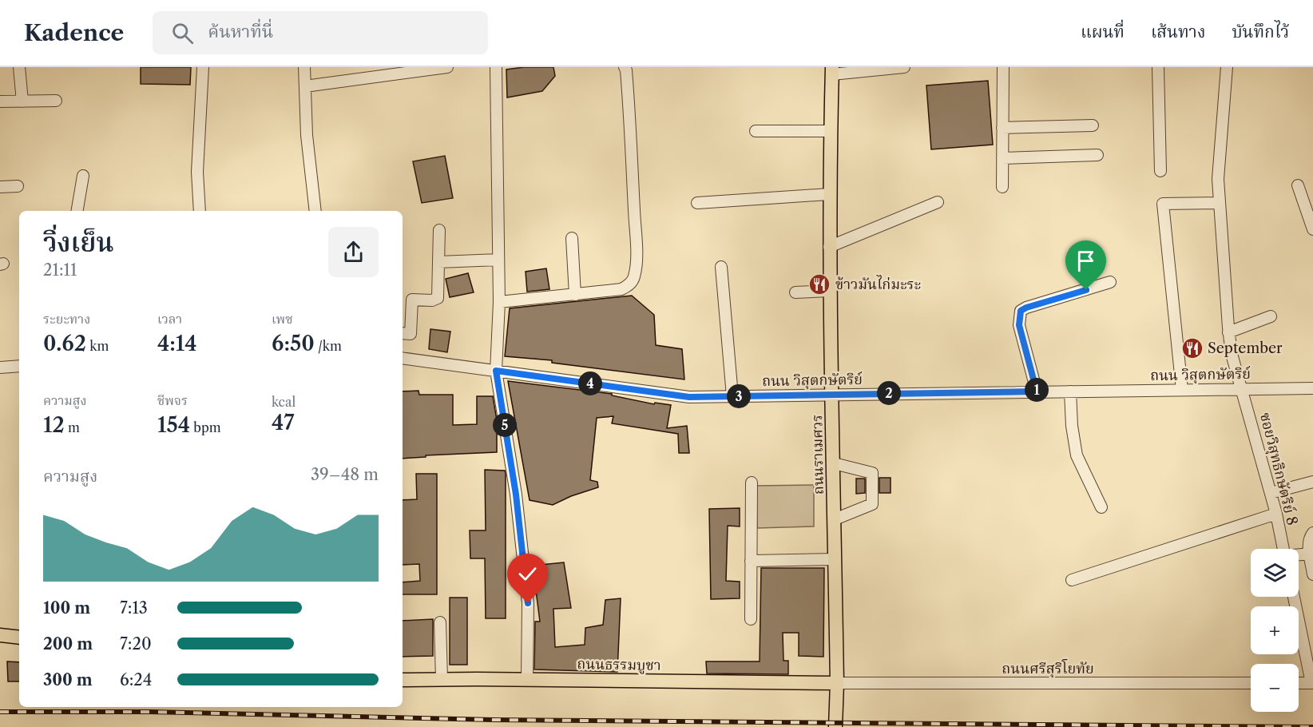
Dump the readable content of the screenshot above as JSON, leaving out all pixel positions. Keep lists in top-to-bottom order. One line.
{"streets":{"main road":["ถนนราเมศวร","ถนนธรรมบูชา"],"street":["ถนน วิสุตกษัตริย์","ซอยวิสุทธิกษัตริย์ 8","ถนนศรีสุริโยทัย"]},"crossings":[["ถนน วิสุตกษัตริย์","ถนนราเมศวร"],["ถนน วิสุตกษัตริย์","ซอยวิสุทธิกษัตริย์ 8"],["ถนนราเมศวร","ถนนธรรมบูชา"],["ถนนราเมศวร","ถนนศรีสุริโยทัย"],["ถนนธรรมบูชา","ถนนศรีสุริโยทัย"]],"places":{"restaurant":["ข้าวมันไก่มะระ","September"]},"page":{"header":"Kadence","search":"ค้นหาที่นี่","nav":["แผนที่","เส้นทาง","บันทึกไว้"],"heading":["วิ่งเย็น","21:11"],"stats":[["ระยะทาง","0.62 km"],["เวลา","4:14"],["เพซ","6:50 /km"],["ความสูง","12 m"],["ชีพจร","154 bpm"],["kcal","47"]],"pins":["4","1","2","3","5"],"chart":["ความสูง","39–48 m"],"map_buttons":["+","−"],"list":[{"name":"100 m","note":"7:13"},{"name":"200 m","note":"7:20"},{"name":"300 m","note":"6:24"}]}}
